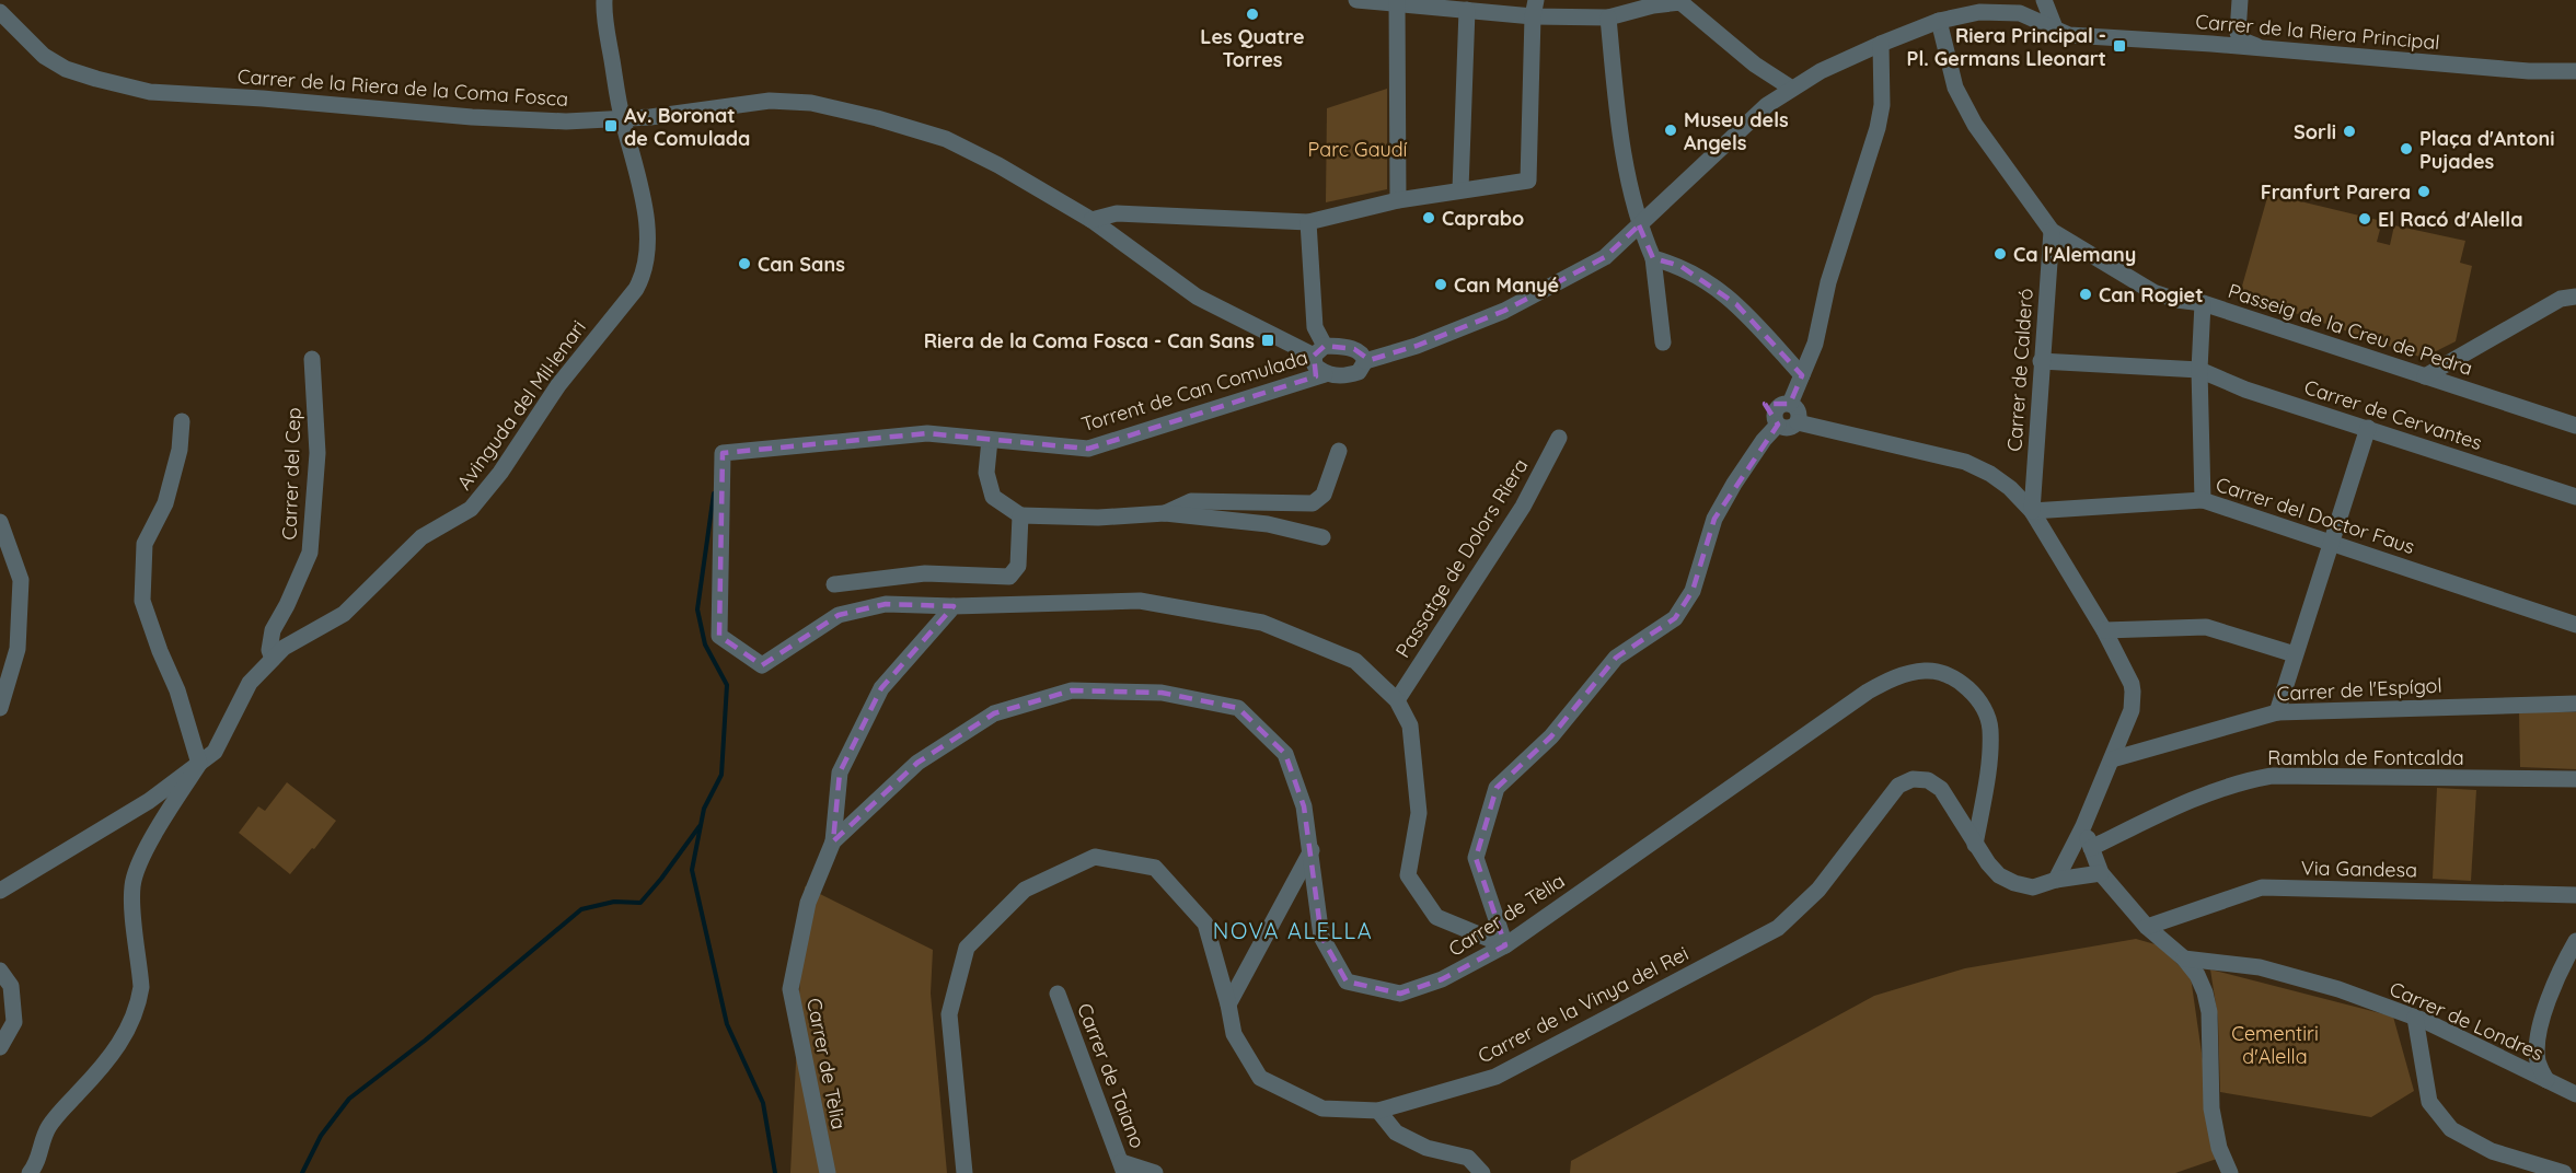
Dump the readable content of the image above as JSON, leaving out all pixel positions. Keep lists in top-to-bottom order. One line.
{"streets":{"street":["Carrer de la Riera Principal","Carrer de la Riera de la Coma Fosca","Passeig de la Creu de Pedra","Carrer de Calderó","Torrent de Can Comulada","Avinguda del Mil·lenari","Carrer de Cervantes","Carrer del Cep","Carrer del Doctor Faus","Passatge de Dolors Riera","Carrer de l'Espígol","Rambla de Fontcalda","Via Gandesa","Carrer de Tèlia","Carrer de la Vinya del Rei","Carrer de Londres","Carrer de Taiano"]},"crossings":[["Carrer de la Riera de la Coma Fosca","Avinguda del Mil·lenari"],["Passeig de la Creu de Pedra","Carrer de Calderó"],["Passeig de la Creu de Pedra","Torrent de Can Comulada"],["Carrer de Calderó","Carrer del Doctor Faus"],["Avinguda del Mil·lenari","Carrer del Cep"],["Carrer de Tèlia","Carrer de la Vinya del Rei"]],"districts":["NOVA ALELLA"],"parks":["Parc Gaudí","Cementiri d'Alella"],"places":{"other":["Les Quatre Torres","Museu dels Angels","Sorli","Plaça d'Antoni Pujades","Franfurt Parera","Caprabo","El Racó d'Alella","Ca l'Alemany","Can Sans","Can Manyé","Can Rogiet"],"transit":["Riera Principal - Pl. Germans Lleonart","Av. Boronat de Comulada","Riera de la Coma Fosca - Can Sans"]}}
